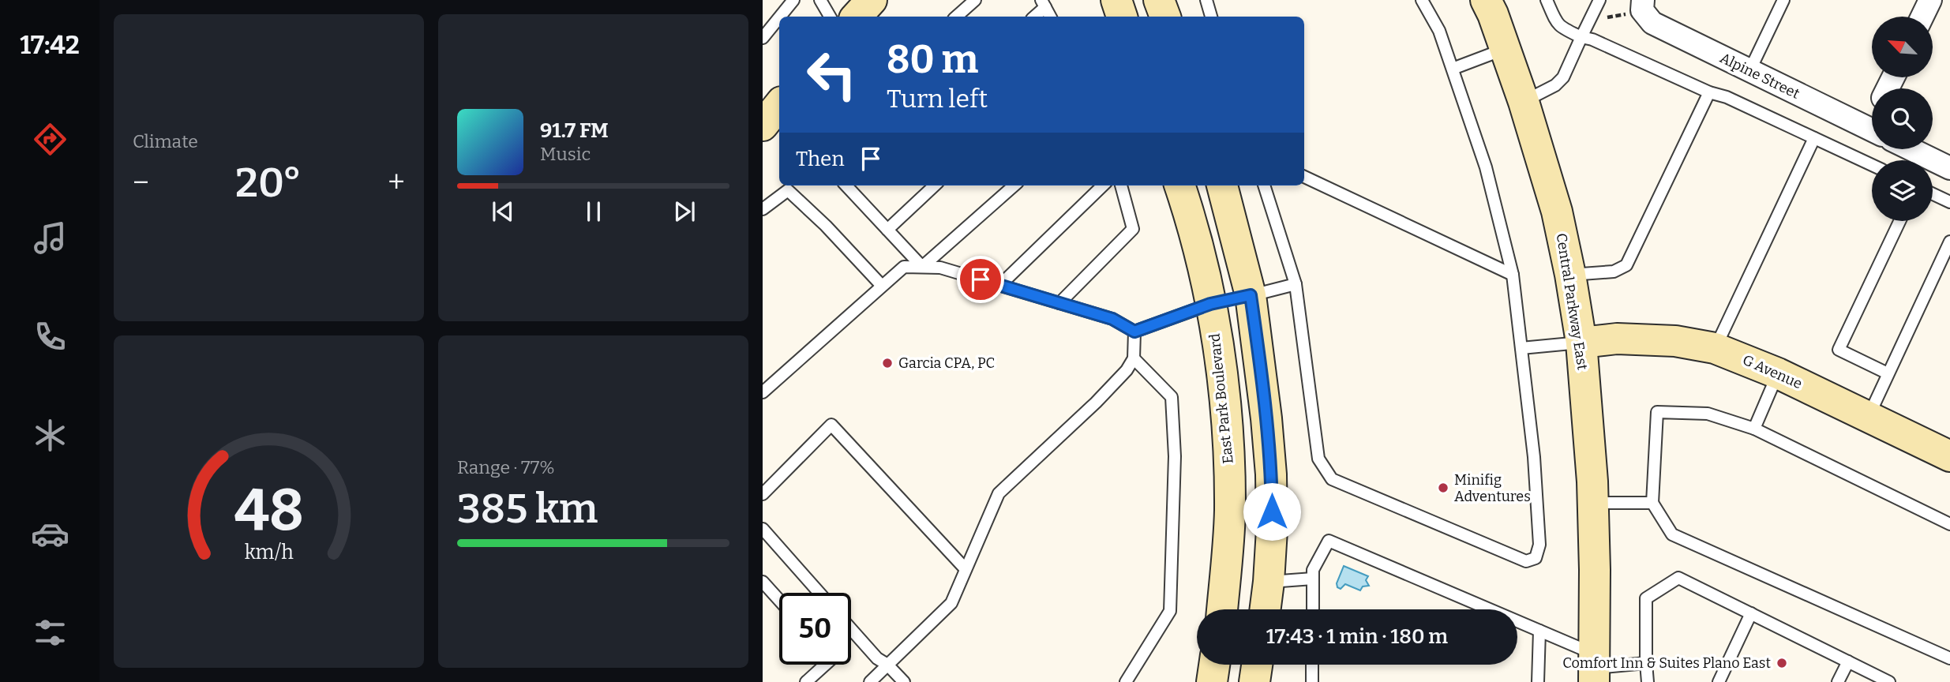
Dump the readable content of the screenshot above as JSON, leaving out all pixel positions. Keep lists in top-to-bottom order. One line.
{"streets":{"street":["Alpine Street","Central Parkway East","G Avenue","East Park Boulevard"]},"crossings":[["Central Parkway East","G Avenue"]],"places":["Garcia CPA, PC","Minifig Adventures","Comfort Inn & Suites Plano East"],"north":"top left","page":{"tabs":"17:42","tile":["Climate",["Range · 77%","385 km"]],"turn":["80 m","Turn left"],"song":["91.7 FM","Music"],"then":"Then","heat":["−","20°","+"],"limit":"50","trip":"17:43 · 1 min · 180 m","gauge":["48","km/h"]}}
